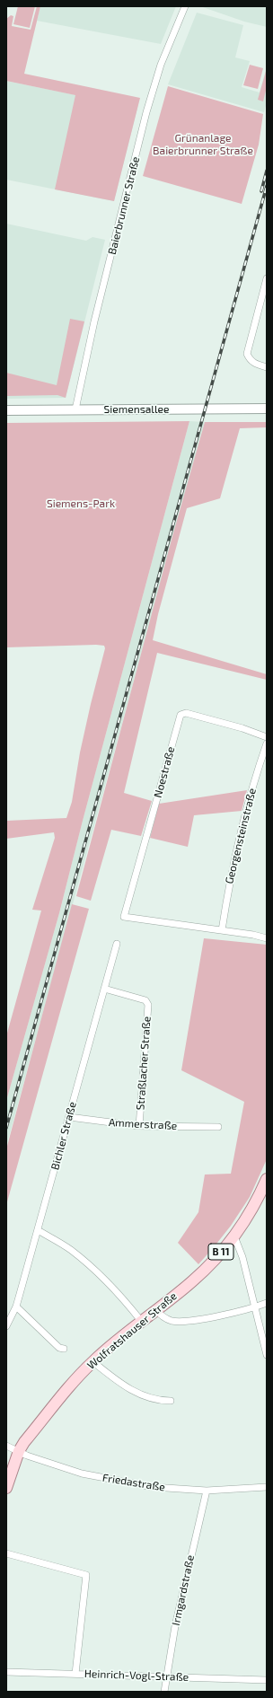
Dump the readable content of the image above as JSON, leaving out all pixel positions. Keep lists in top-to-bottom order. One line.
{"streets":{"main road":["Siemensallee","B 11","Wolfratshauser Straße"],"street":["Baierbrunner Straße","Noestraße","Georgensteinstraße","Straßlacher Straße","Ammerstraße","Bichler Straße","Friedastraße","Irmgardstraße","Heinrich-Vogl-Straße"]},"crossings":[["Baierbrunner Straße","Siemensallee"],["Noestraße","Georgensteinstraße"],["Straßlacher Straße","Ammerstraße"],["Straßlacher Straße","Bichler Straße"],["Ammerstraße","Bichler Straße"],["Wolfratshauser Straße","Friedastraße"],["Friedastraße","Irmgardstraße"],["Irmgardstraße","Heinrich-Vogl-Straße"]],"parks":["Grünanlage Baierbrunner Straße","Siemens-Park"]}
